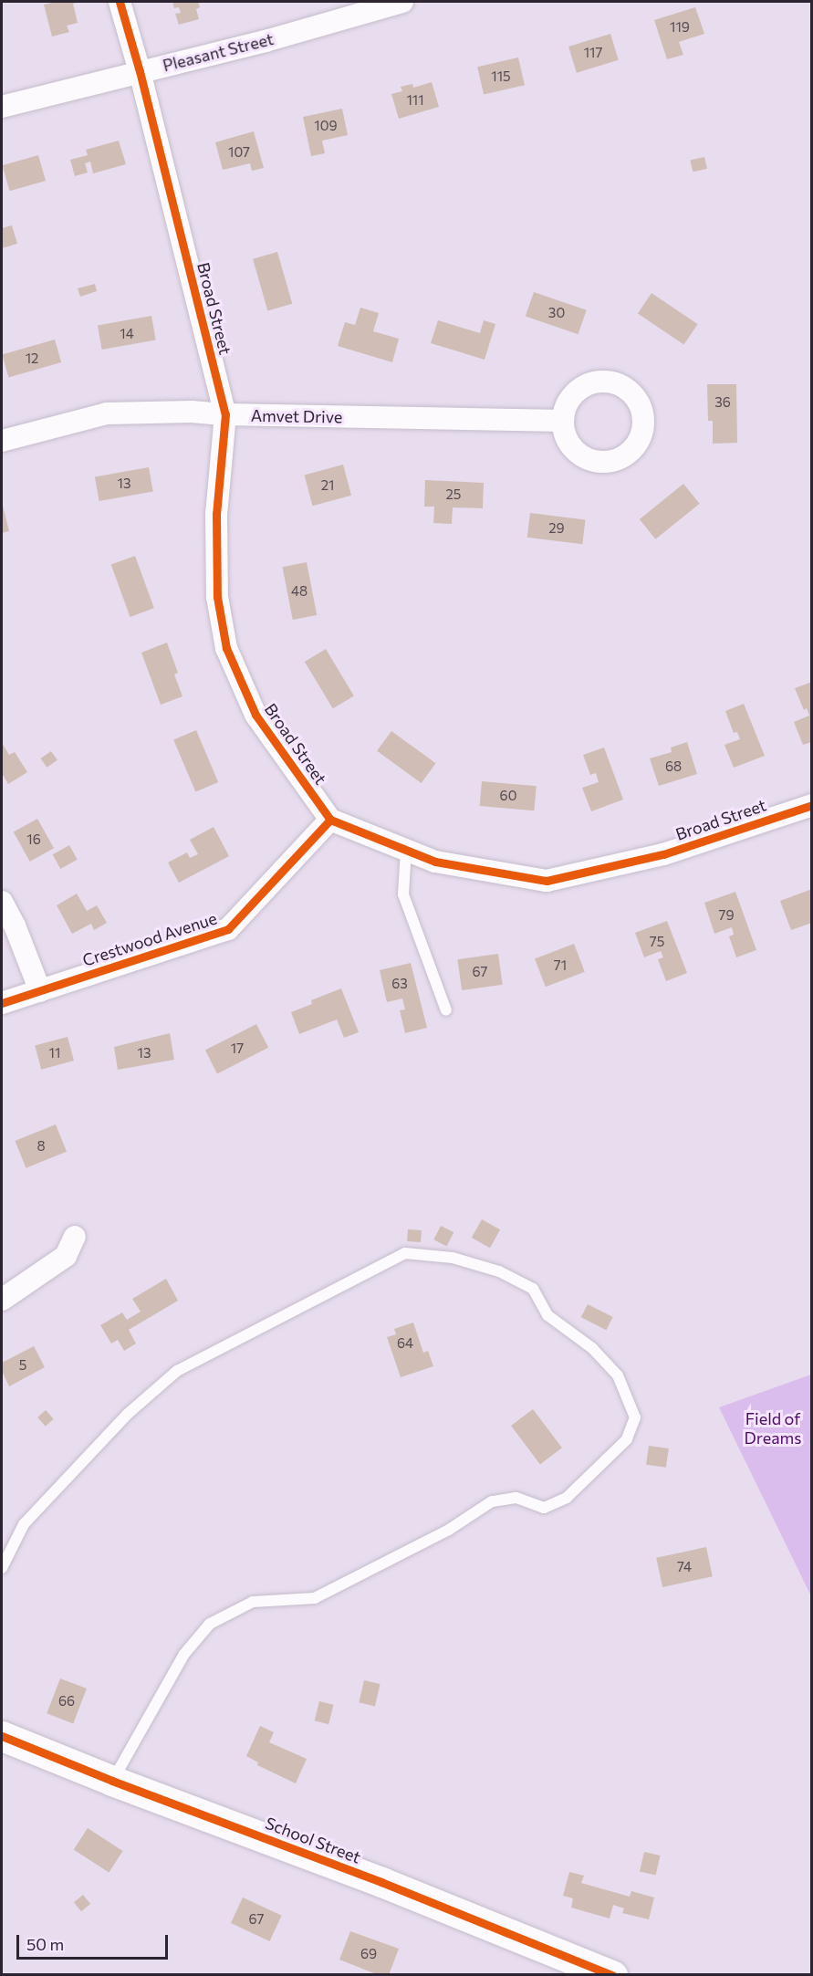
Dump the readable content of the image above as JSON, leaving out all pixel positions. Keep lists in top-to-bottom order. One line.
{"streets":{"street":["Pleasant Street","Broad Street","Amvet Drive","Crestwood Avenue","School Street"]},"crossings":[["Pleasant Street","Broad Street"],["Broad Street","Amvet Drive"],["Broad Street","Crestwood Avenue"]],"parks":["Field of Dreams"],"house_numbers":["119","117","115","111","109","107","30","14","12","36","13","21","25","29","48","68","60","16","79","75","71","67","63","17","11","13","8","64","5","74","66","67","69"],"scale_bar":"50 m"}
